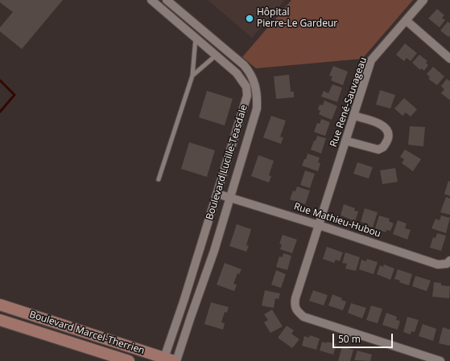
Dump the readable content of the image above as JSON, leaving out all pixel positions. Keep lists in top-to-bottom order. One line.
{"streets":{"street":["Rue René-Sauvageau","Boulevard Lucille-Teasdale","Rue Mathieu-Hubou","Boulevard Marcel-Therrien"]},"crossings":[["Rue René-Sauvageau","Rue Mathieu-Hubou"],["Boulevard Lucille-Teasdale","Rue Mathieu-Hubou"],["Boulevard Lucille-Teasdale","Boulevard Marcel-Therrien"]],"places":["Hôpital Pierre-Le Gardeur"],"scale_bar":"50 m"}
